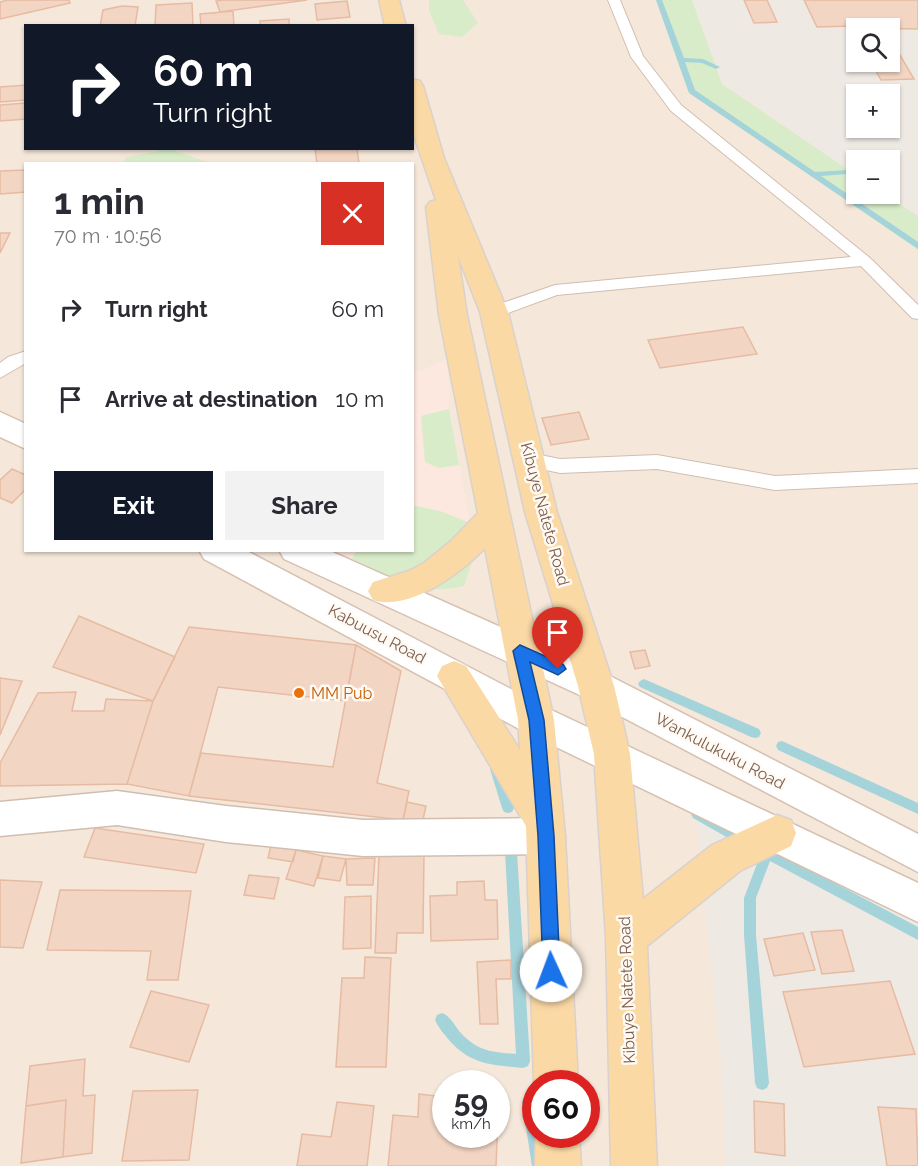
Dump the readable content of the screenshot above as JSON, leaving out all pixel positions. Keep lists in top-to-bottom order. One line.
{"streets":{"main road":["Kibuye Natete Road"],"street":["Kabuusu Road","Wankulukuku Road"]},"crossings":[["Kibuye Natete Road","Kabuusu Road"],["Kibuye Natete Road","Wankulukuku Road"]],"places":["MM Pub"],"page":{"map_buttons":["+","−"],"turn":["60 m","Turn right"],"heading":["1 min","70 m · 10:56"],"list":[{"name":"Turn right","value":"60 m"},{"name":"Arrive at destination","value":"10 m"}],"buttons":["Exit","Share"],"speed":"59 km/h","limit":"60"}}
